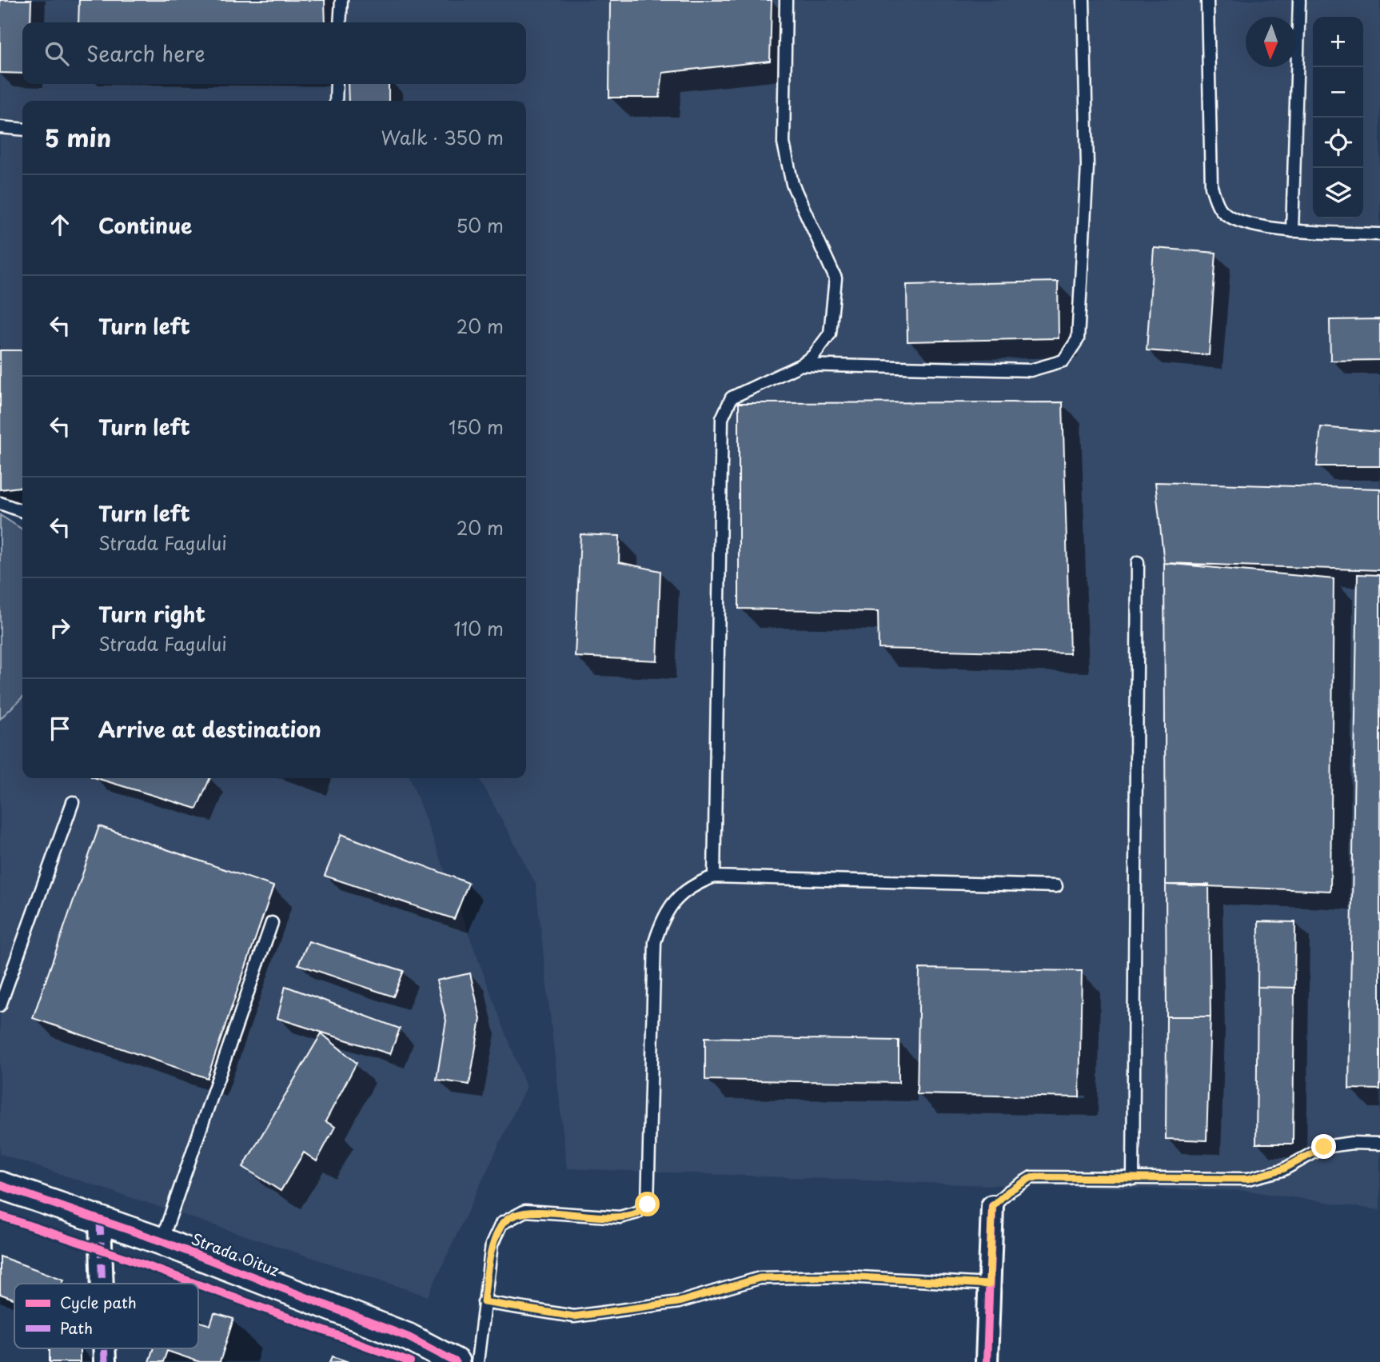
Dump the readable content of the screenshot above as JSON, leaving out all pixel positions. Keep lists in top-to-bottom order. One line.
{"streets":{"street":["Strada Oituz"]},"legend":["Cycle path","Path"],"north":"bottom","page":{"map_buttons":["+","−"],"search":"Search here","heading":["5 min","Walk · 350 m"],"list":[["Continue","50 m"],["Turn left","20 m"],["Turn left","150 m"],["Turn left","Strada Fagului","20 m"],["Turn right","Strada Fagului","110 m"],"Arrive at destination"]}}
